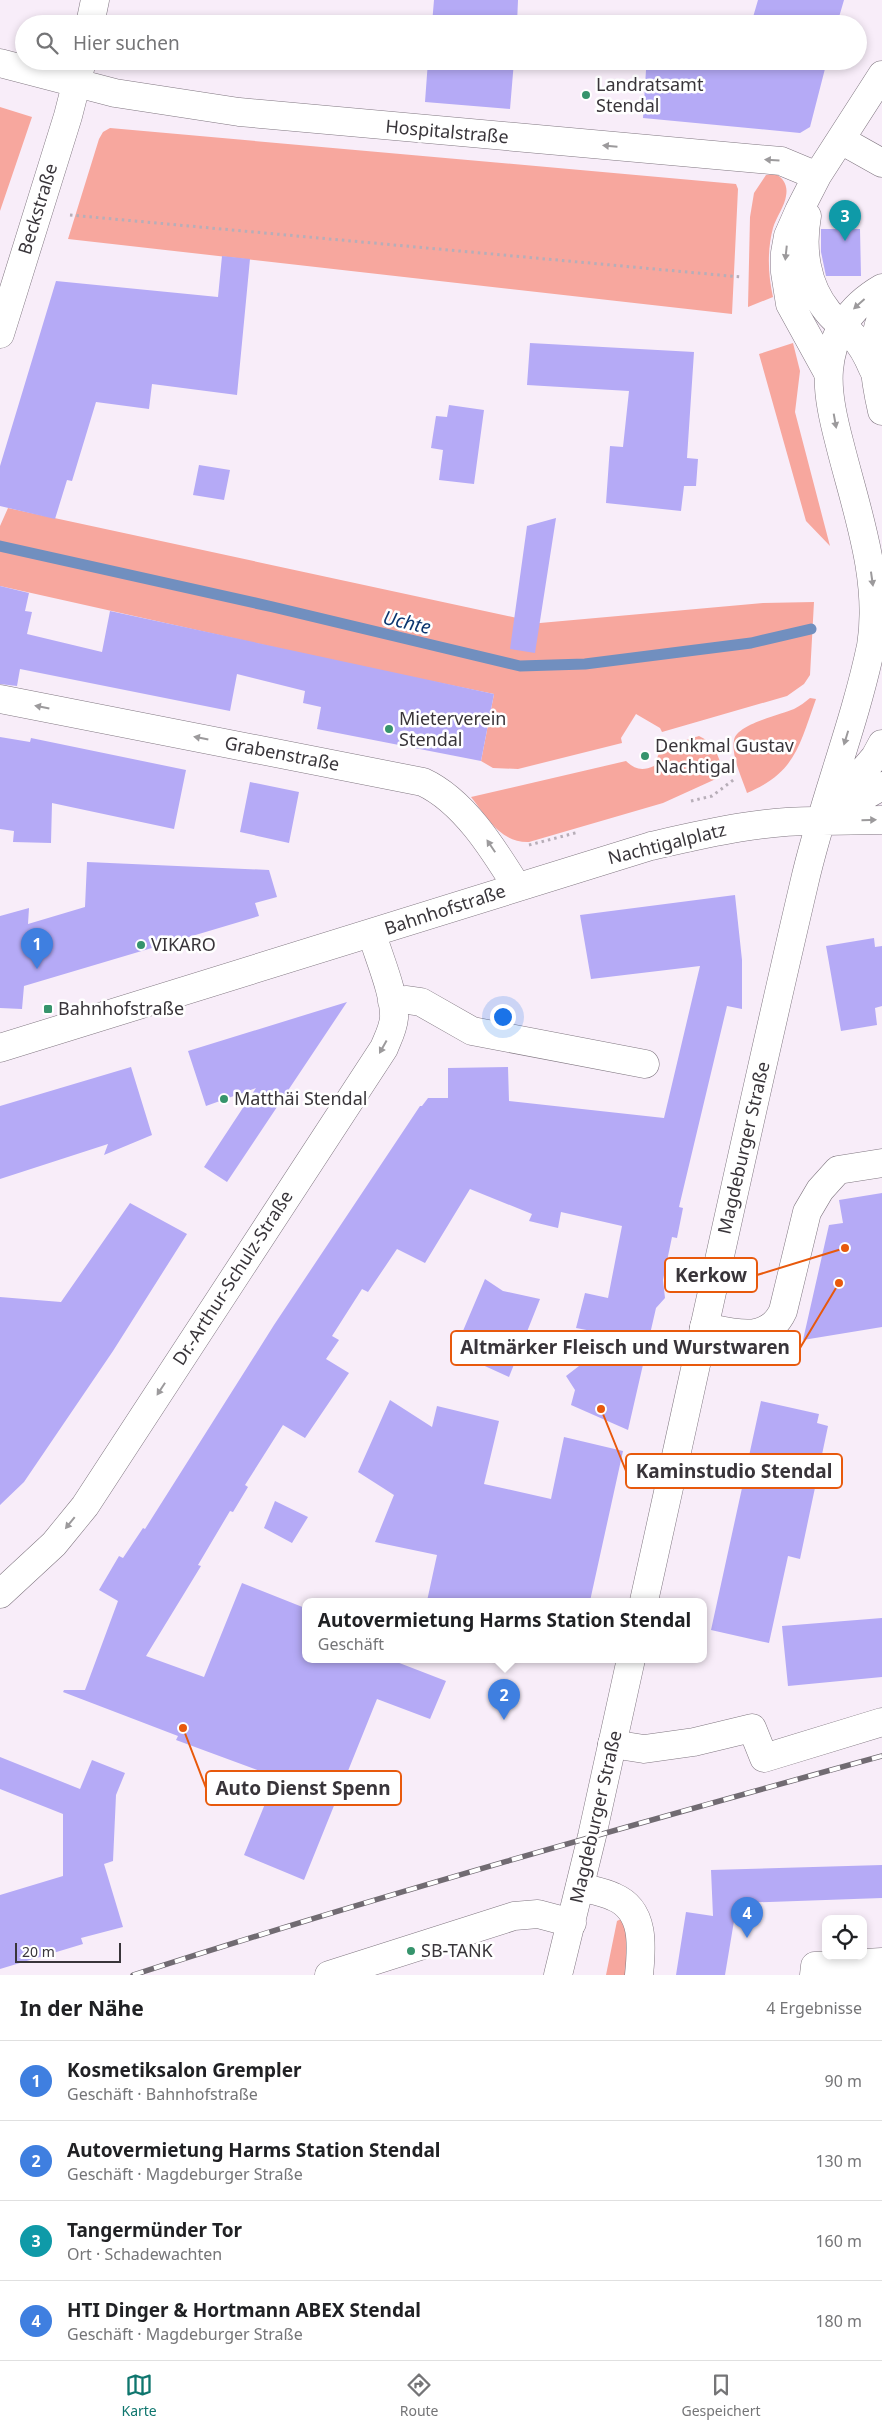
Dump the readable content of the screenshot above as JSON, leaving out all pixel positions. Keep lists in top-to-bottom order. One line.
{"streets":{"street":["Hospitalstraße","Beckstraße","Grabenstraße","Nachtigalplatz","Bahnhofstraße","Magdeburger Straße","Dr.-Arthur-Schulz-Straße"]},"crossings":[["Hospitalstraße","Beckstraße"],["Grabenstraße","Nachtigalplatz"],["Grabenstraße","Bahnhofstraße"],["Nachtigalplatz","Bahnhofstraße"],["Nachtigalplatz","Magdeburger Straße"],["Bahnhofstraße","Dr.-Arthur-Schulz-Straße"]],"one_way":["Hospitalstraße","Grabenstraße","Dr.-Arthur-Schulz-Straße"],"water":["Uchte"],"places":{"other":["Landratsamt Stendal","Mieterverein Stendal","Denkmal Gustav Nachtigal","VIKARO","Matthäi Stendal","Kerkow","Altmärker Fleisch und Wurstwaren","Kaminstudio Stendal","Auto Dienst Spenn","SB-TANK"],"transit":["Bahnhofstraße"]},"scale_bar":"20 m","page":{"search":"Hier suchen","pins":["3","1","2","4"],"popup":["Autovermietung Harms Station Stendal","Geschäft"],"scale":"20 m","heading":["In der Nähe","4 Ergebnisse"],"list":[{"mark":"1","name":"Kosmetiksalon Grempler","note":"Geschäft · Bahnhofstraße","value":"90 m"},{"mark":"2","name":"Autovermietung Harms Station Stendal","note":"Geschäft · Magdeburger Straße","value":"130 m"},{"mark":"3","name":"Tangermünder Tor","note":"Ort · Schadewachten","value":"160 m"},{"mark":"4","name":"HTI Dinger & Hortmann ABEX Stendal","note":"Geschäft · Magdeburger Straße","value":"180 m"}],"nav":["Karte","Route","Gespeichert"]}}
